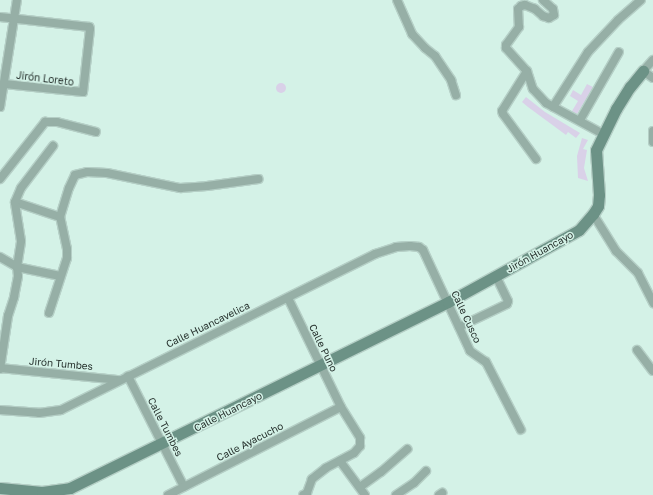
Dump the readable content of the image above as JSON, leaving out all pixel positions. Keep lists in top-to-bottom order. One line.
{"streets":{"street":["Jirón Loreto","Jirón Huancayo","Calle Cusco","Calle Huancavelica","Calle Puno","Jirón Tumbes","Calle Huancayo","Calle Tumbes","Calle Ayacucho"]},"crossings":[["Jirón Huancayo","Calle Cusco"],["Jirón Huancayo","Calle Huancayo"],["Calle Cusco","Calle Huancavelica"],["Calle Cusco","Calle Huancayo"],["Calle Huancavelica","Calle Puno"],["Calle Huancavelica","Jirón Tumbes"],["Calle Huancavelica","Calle Tumbes"],["Calle Puno","Calle Huancayo"],["Calle Puno","Calle Ayacucho"],["Calle Huancayo","Calle Tumbes"],["Calle Tumbes","Calle Ayacucho"]]}
